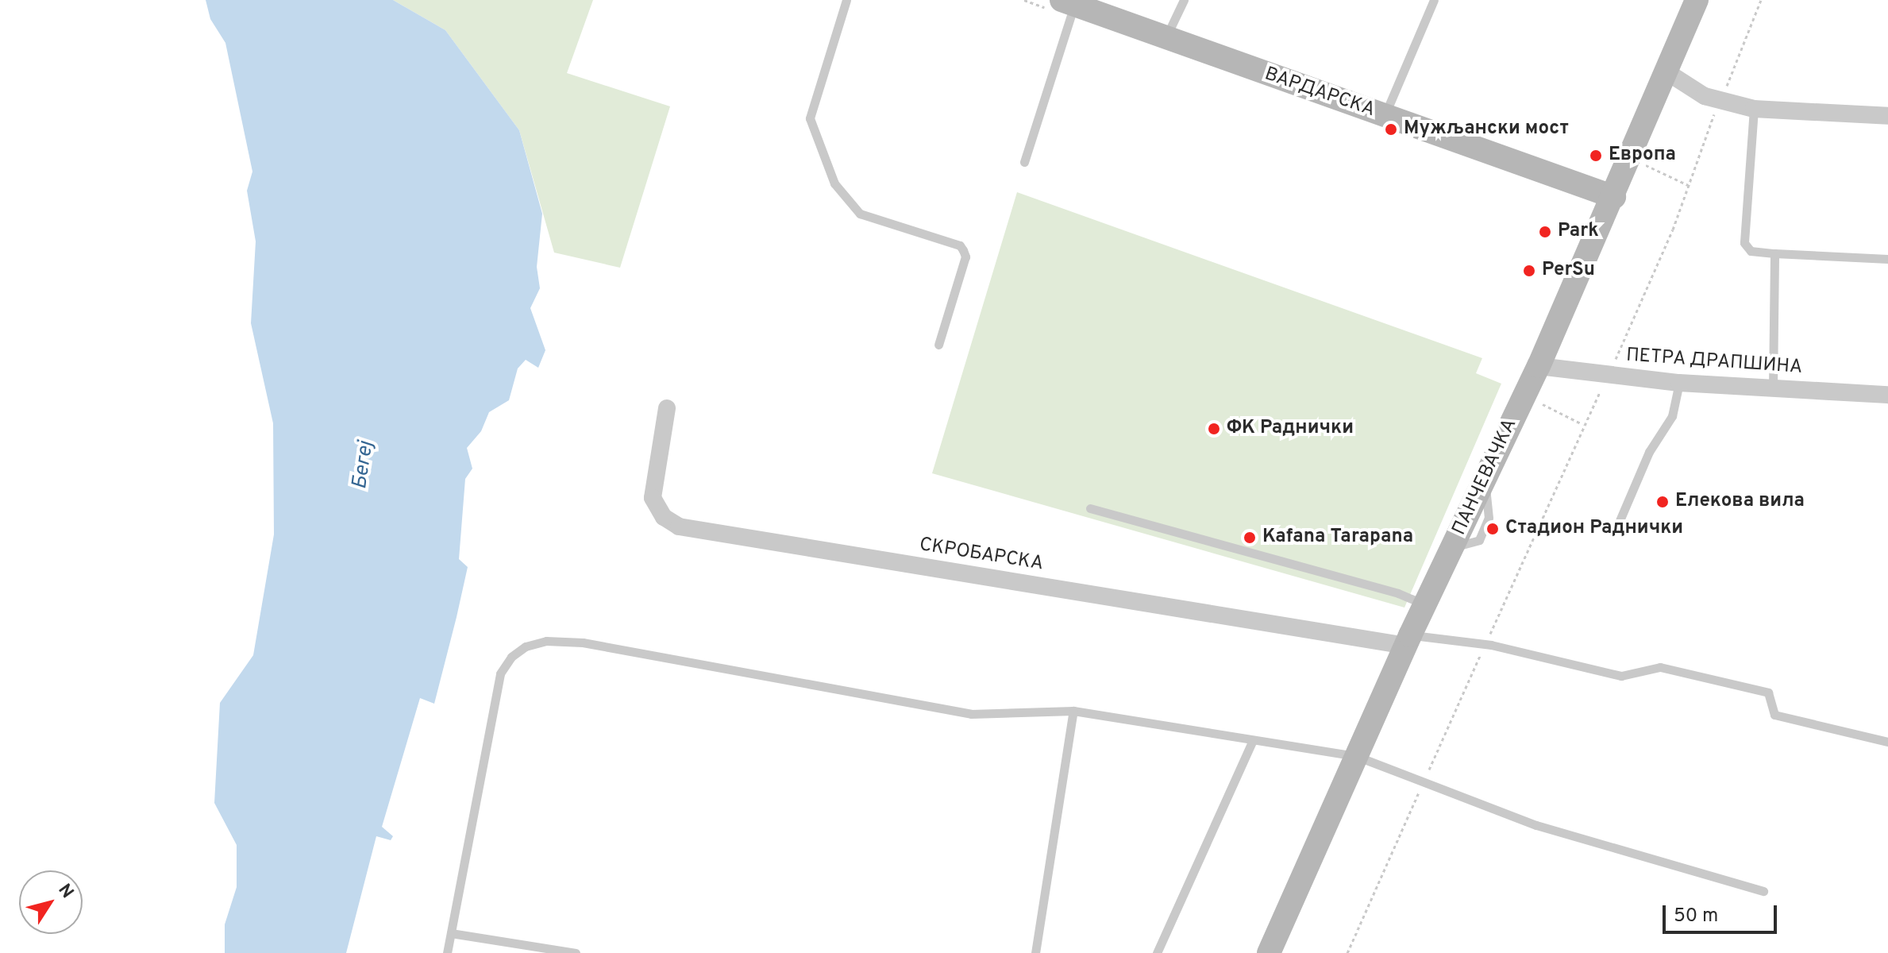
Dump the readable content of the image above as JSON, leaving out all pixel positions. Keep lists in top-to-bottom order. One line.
{"streets":{"street":["ВАРДАРСКА","ПЕТРА ДРАПШИНА","ПАНЧЕВАЧКА","СКРОБАРСКА"]},"crossings":[["ВАРДАРСКА","ПАНЧЕВАЧКА"],["ПЕТРА ДРАПШИНА","ПАНЧЕВАЧКА"],["ПАНЧЕВАЧКА","СКРОБАРСКА"]],"water":["Бегеј"],"places":["Мужљански мост","Европа","Park","PerSu","ФК Раднички","Елекова вила","Стадион Раднички","Kafana Tarapana"],"scale_bar":"50 m","north":"top right"}
